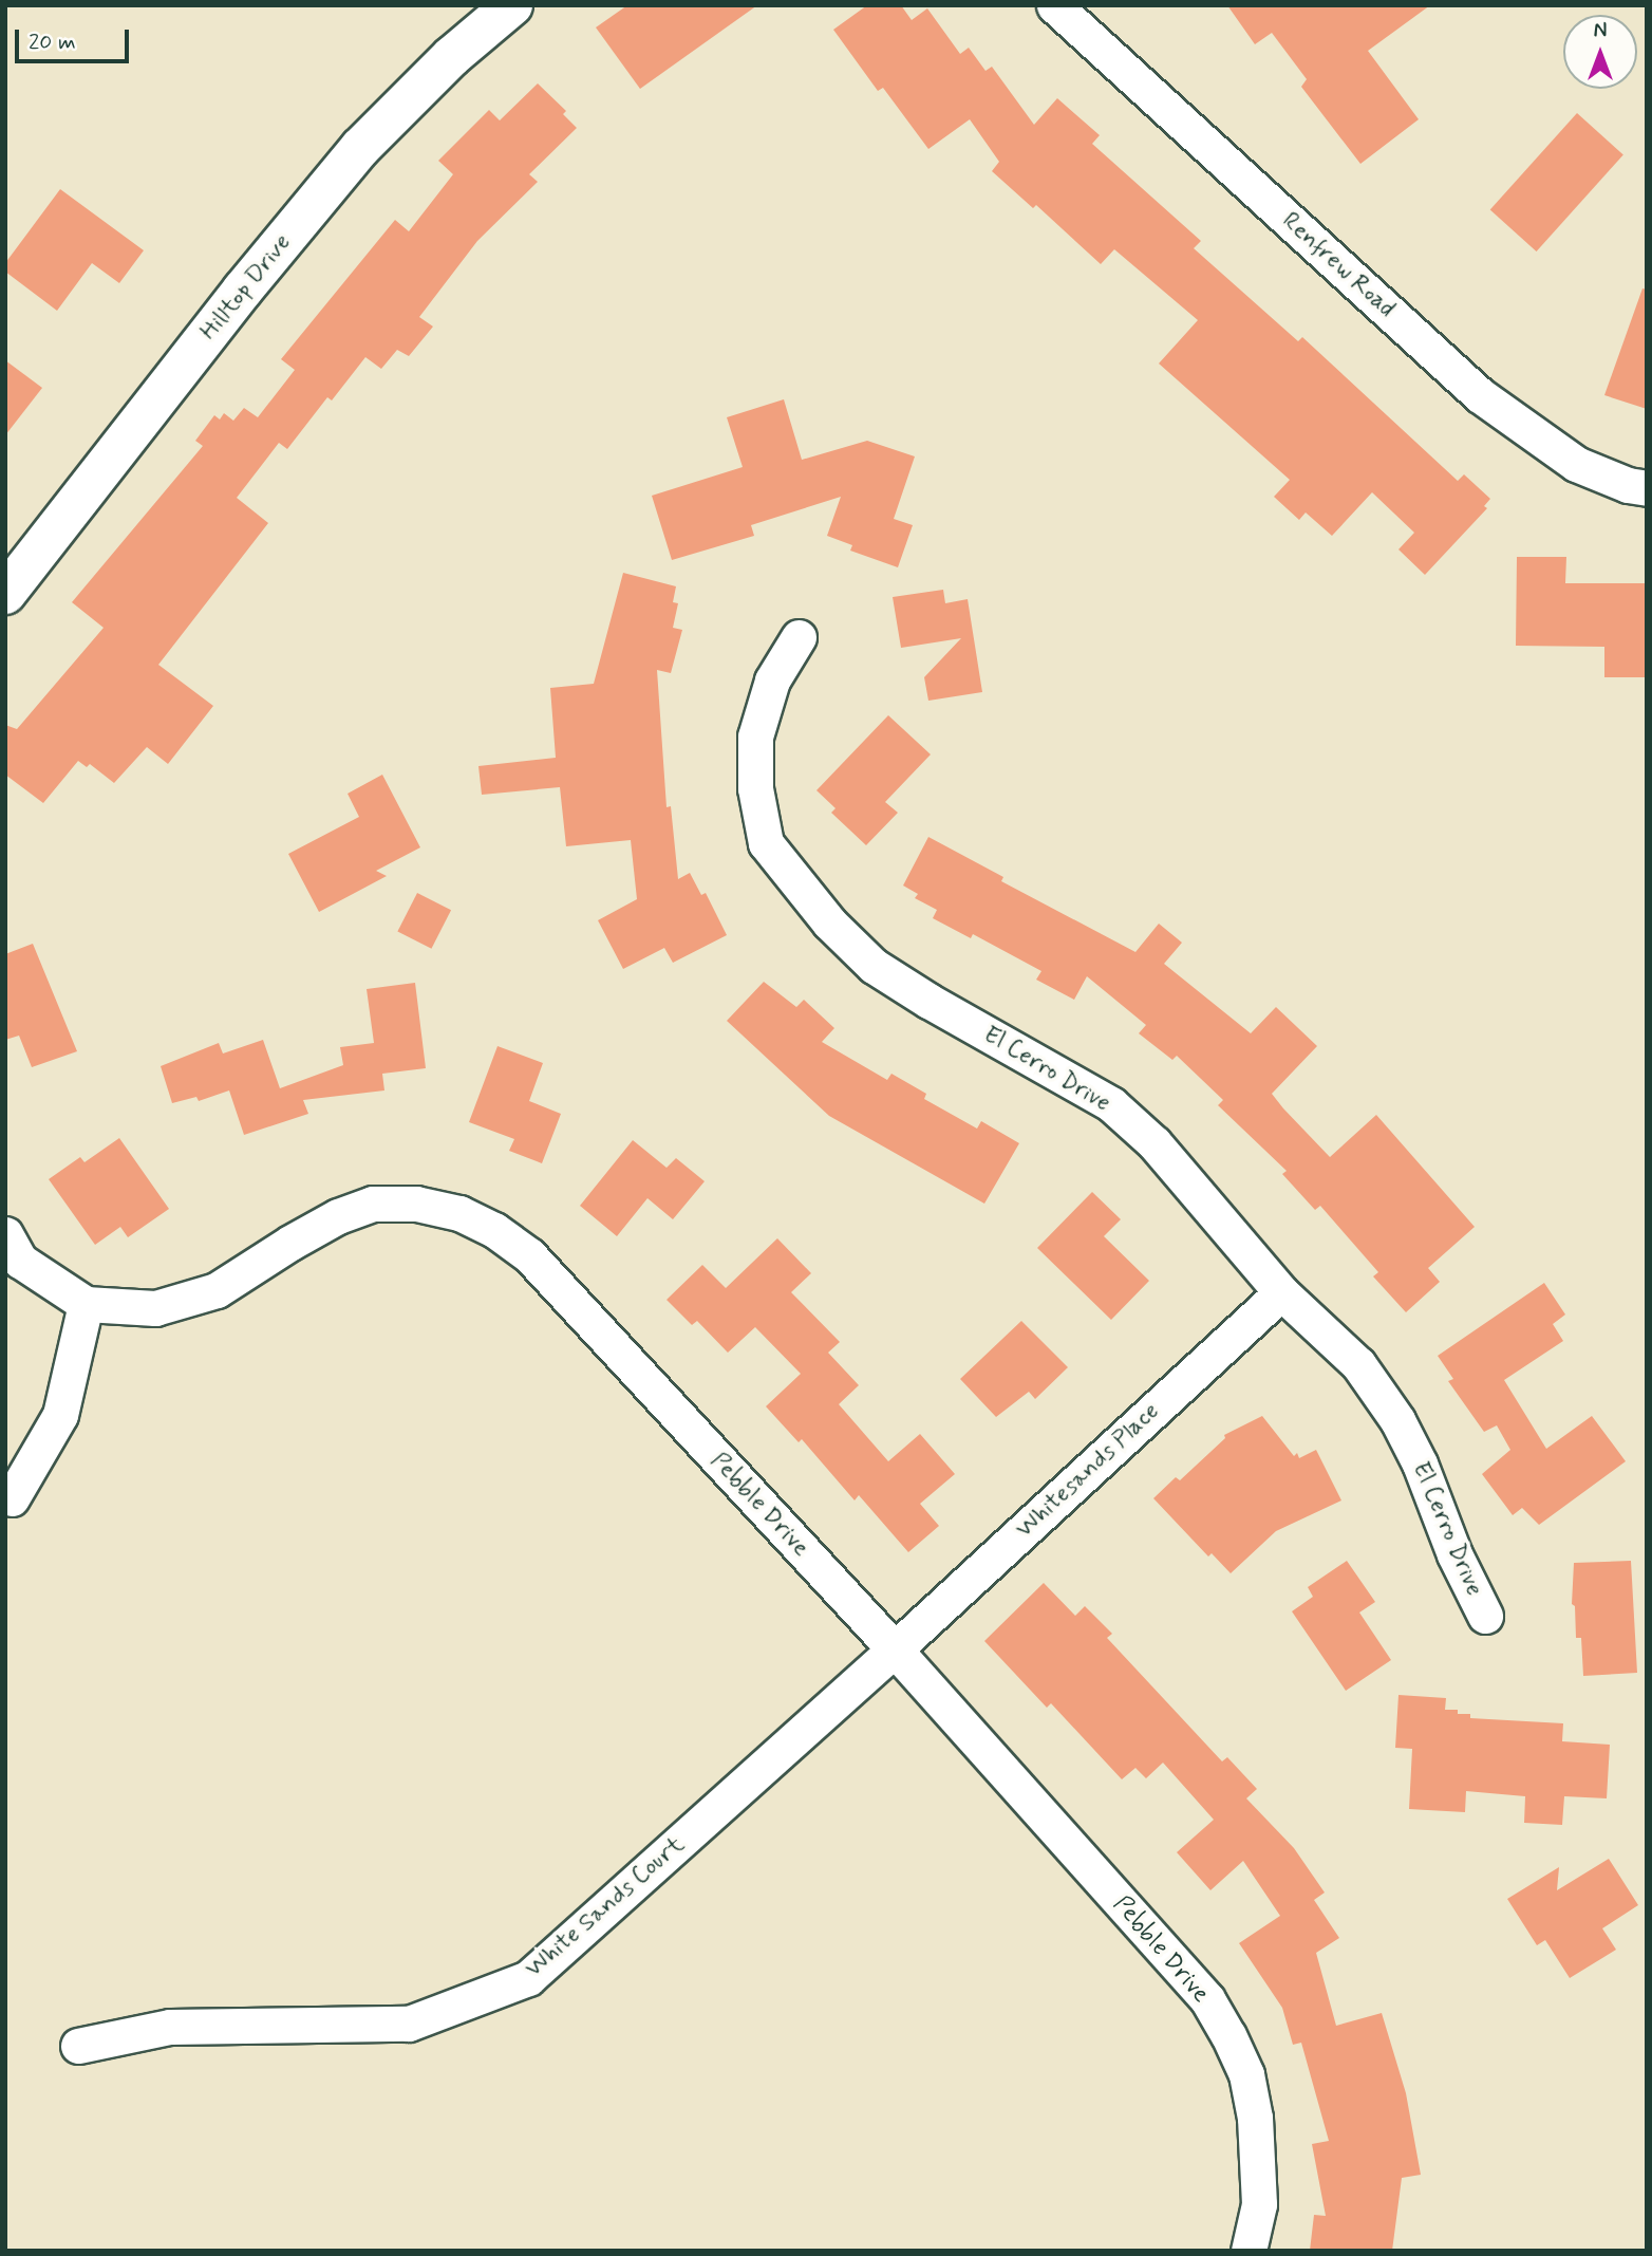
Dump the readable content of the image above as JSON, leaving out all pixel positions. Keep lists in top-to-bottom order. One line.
{"streets":{"street":["Renfrew Road","Hilltop Drive","El Cerro Drive","Whitesands Place","Pebble Drive","White Sands Court"]},"crossings":[["El Cerro Drive","Whitesands Place"],["Whitesands Place","Pebble Drive"],["Whitesands Place","White Sands Court"],["Pebble Drive","White Sands Court"]],"scale_bar":"20 m","north":"top"}
